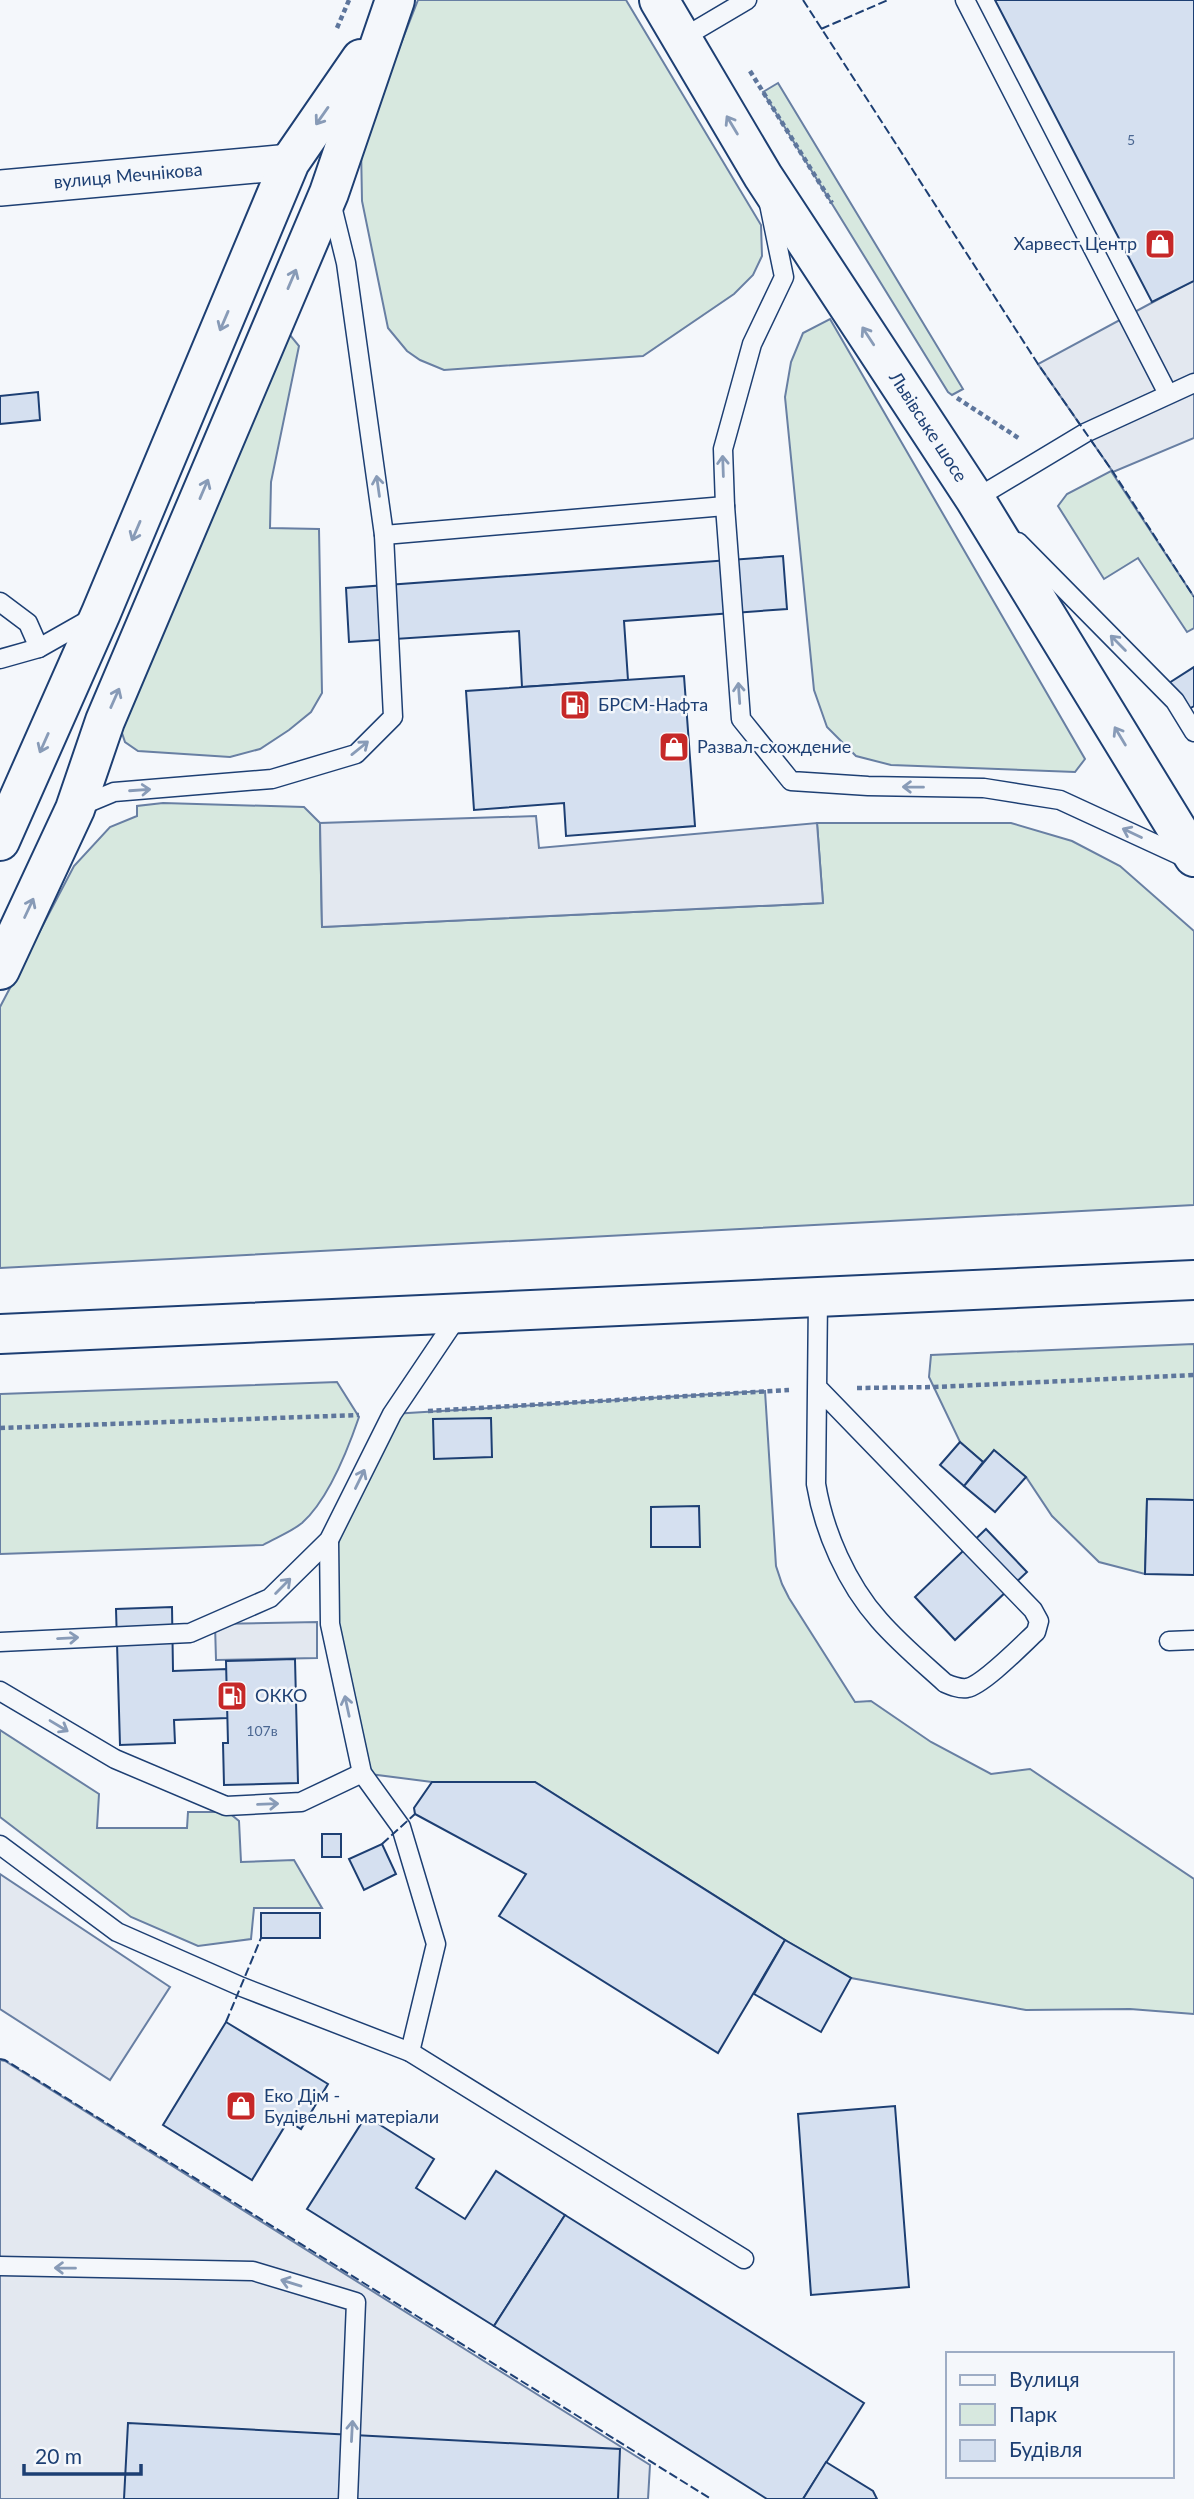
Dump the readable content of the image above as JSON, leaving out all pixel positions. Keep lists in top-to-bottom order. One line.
{"streets":{"highway":["Львівське шосе"],"street":["вулиця Мечнікова"]},"one_way":["Львівське шосе"],"places":{"shop":["Харвест Центр","Развал-схождение","Еко Дім - Будівельні матеріали"],"fuel station":["БРСМ-Нафта","ОККО"]},"house_numbers":["5","107в"],"legend":["Вулиця","Парк","Будівля"],"scale_bar":"20 m"}
